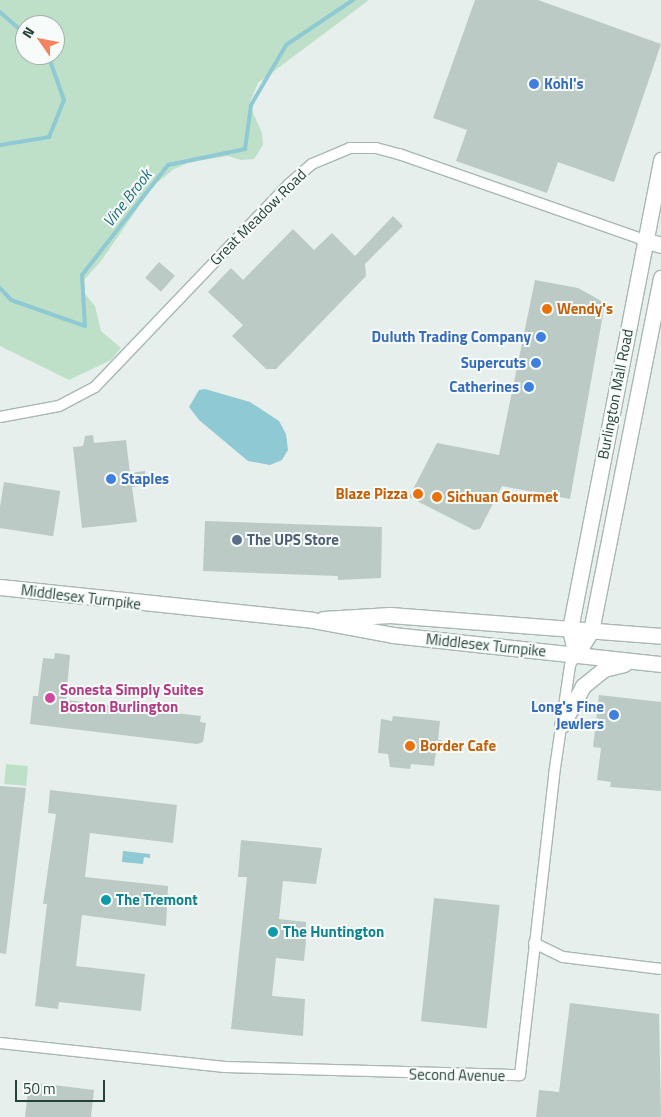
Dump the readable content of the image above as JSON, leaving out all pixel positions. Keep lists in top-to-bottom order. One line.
{"streets":{"main road":["Burlington Mall Road","Middlesex Turnpike"],"street":["Great Meadow Road","Second Avenue"]},"crossings":[["Great Meadow Road","Burlington Mall Road"],["Burlington Mall Road","Middlesex Turnpike"],["Middlesex Turnpike","Second Avenue"]],"water":["Vine Brook"],"places":["Kohl's","Wendy's","Duluth Trading Company","Supercuts","Catherines","Staples","Blaze Pizza","Sichuan Gourmet","The UPS Store","Sonesta Simply Suites Boston Burlington","Long's Fine Jewlers","Border Cafe","The Tremont","The Huntington"],"scale_bar":"50 m","north":"top left"}
